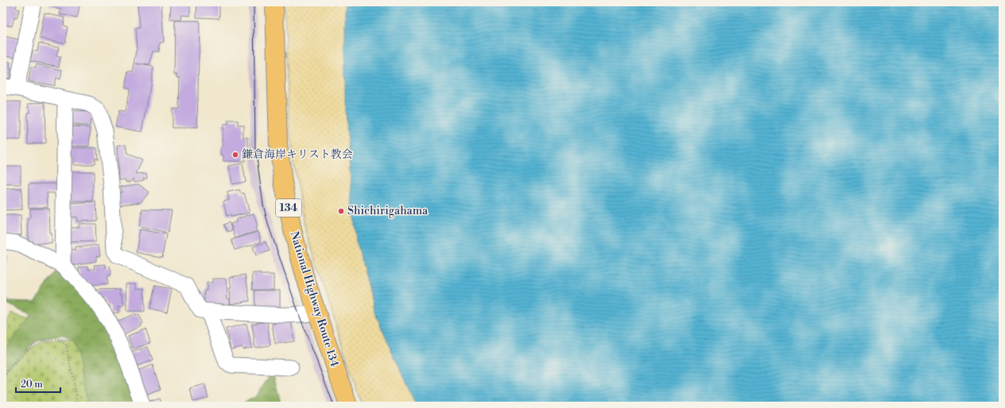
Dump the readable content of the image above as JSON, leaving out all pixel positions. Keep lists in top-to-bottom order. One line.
{"streets":{"highway":["134","National Highway Route 134"]},"places":["鎌倉海岸キリスト教会","Shichirigahama"],"scale_bar":"20 m"}
